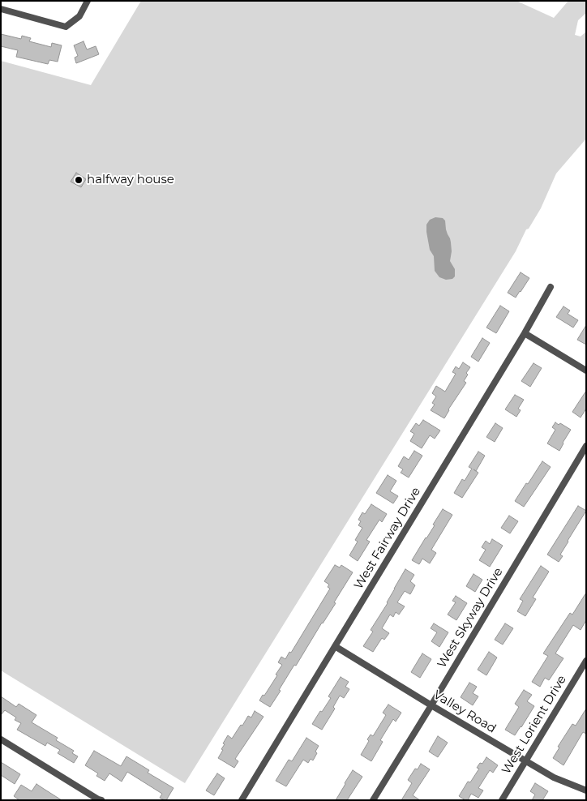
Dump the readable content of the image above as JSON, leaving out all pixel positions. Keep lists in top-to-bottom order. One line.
{"streets":{"street":["West Fairway Drive","West Skyway Drive","Valley Road","West Lorient Drive"]},"crossings":[["West Fairway Drive","Valley Road"],["West Skyway Drive","Valley Road"],["Valley Road","West Lorient Drive"]],"places":["halfway house"]}
